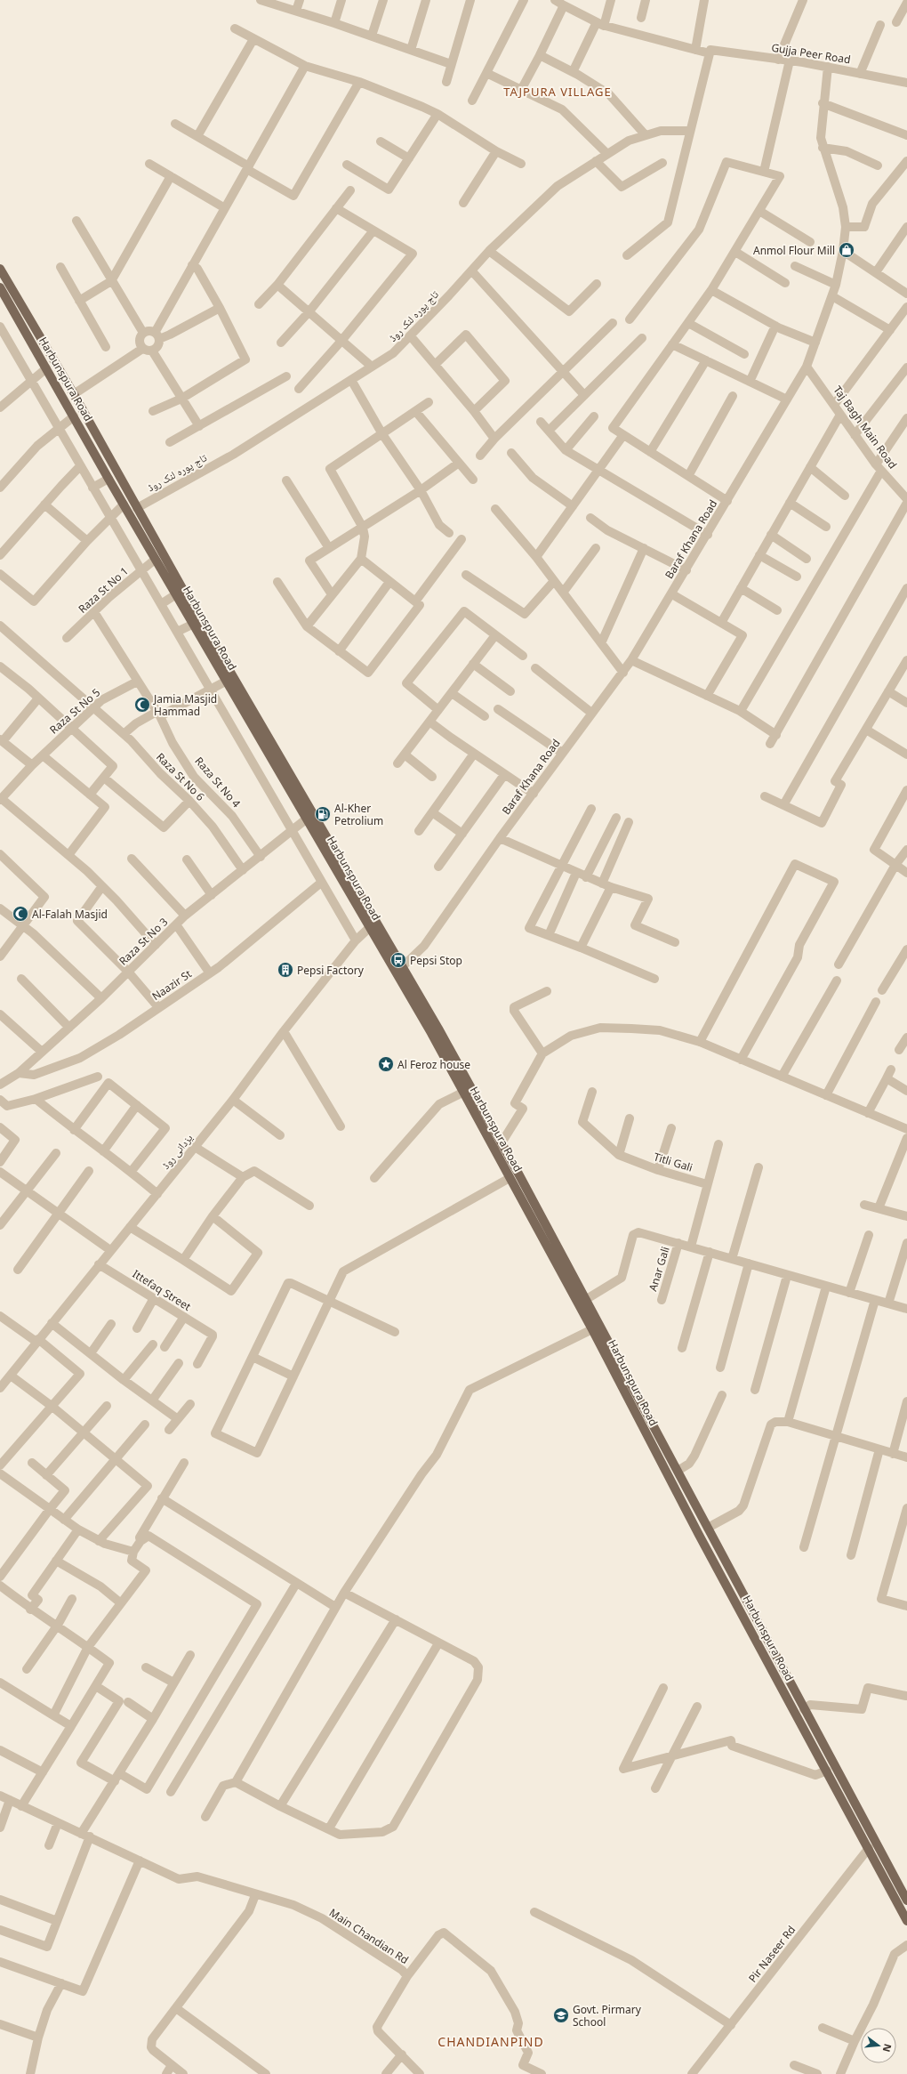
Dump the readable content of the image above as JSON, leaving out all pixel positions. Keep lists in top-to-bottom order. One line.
{"streets":{"main road":["Harbunspura Road"],"street":["Gujja Peer Road","تاج پورہ لنک روڈ","Taj Bagh Main Road","Baraf Khana Road","Raza St No 1","Raza St No 5","Raza St No 6","Raza St No 4","Raza St No 3","Naazir St","یزدانی روڈ","Titli Gali","Anar Gali","Ittefaq Street","Main Chandian Rd","Pir Naseer Rd"]},"crossings":[["Gujja Peer Road","Baraf Khana Road"],["تاج پورہ لنک روڈ","Harbunspura Road"],["Harbunspura Road","Baraf Khana Road"],["Harbunspura Road","Raza St No 1"],["Harbunspura Road","Raza St No 3"],["Harbunspura Road","یزدانی روڈ"],["Harbunspura Road","Pir Naseer Rd"],["Taj Bagh Main Road","Baraf Khana Road"],["Raza St No 1","Raza St No 4"],["Raza St No 5","Raza St No 6"],["Raza St No 5","Raza St No 4"],["Raza St No 6","Raza St No 3"],["Raza St No 4","Raza St No 3"],["Raza St No 3","Naazir St"],["یزدانی روڈ","Ittefaq Street"]],"districts":["TAJPURA VILLAGE","CHANDIANPIND"],"places":{"shop":["Anmol Flour Mill"],"mosque":["Jamia Masjid Hammad","Al-Falah Masjid"],"fuel station":["Al-Kher Petrolium"],"bus stop":["Pepsi Stop"],"building":["Pepsi Factory"],"place":["Al Feroz house"],"school or university":["Govt. Pirmary School"]},"north":"right"}
